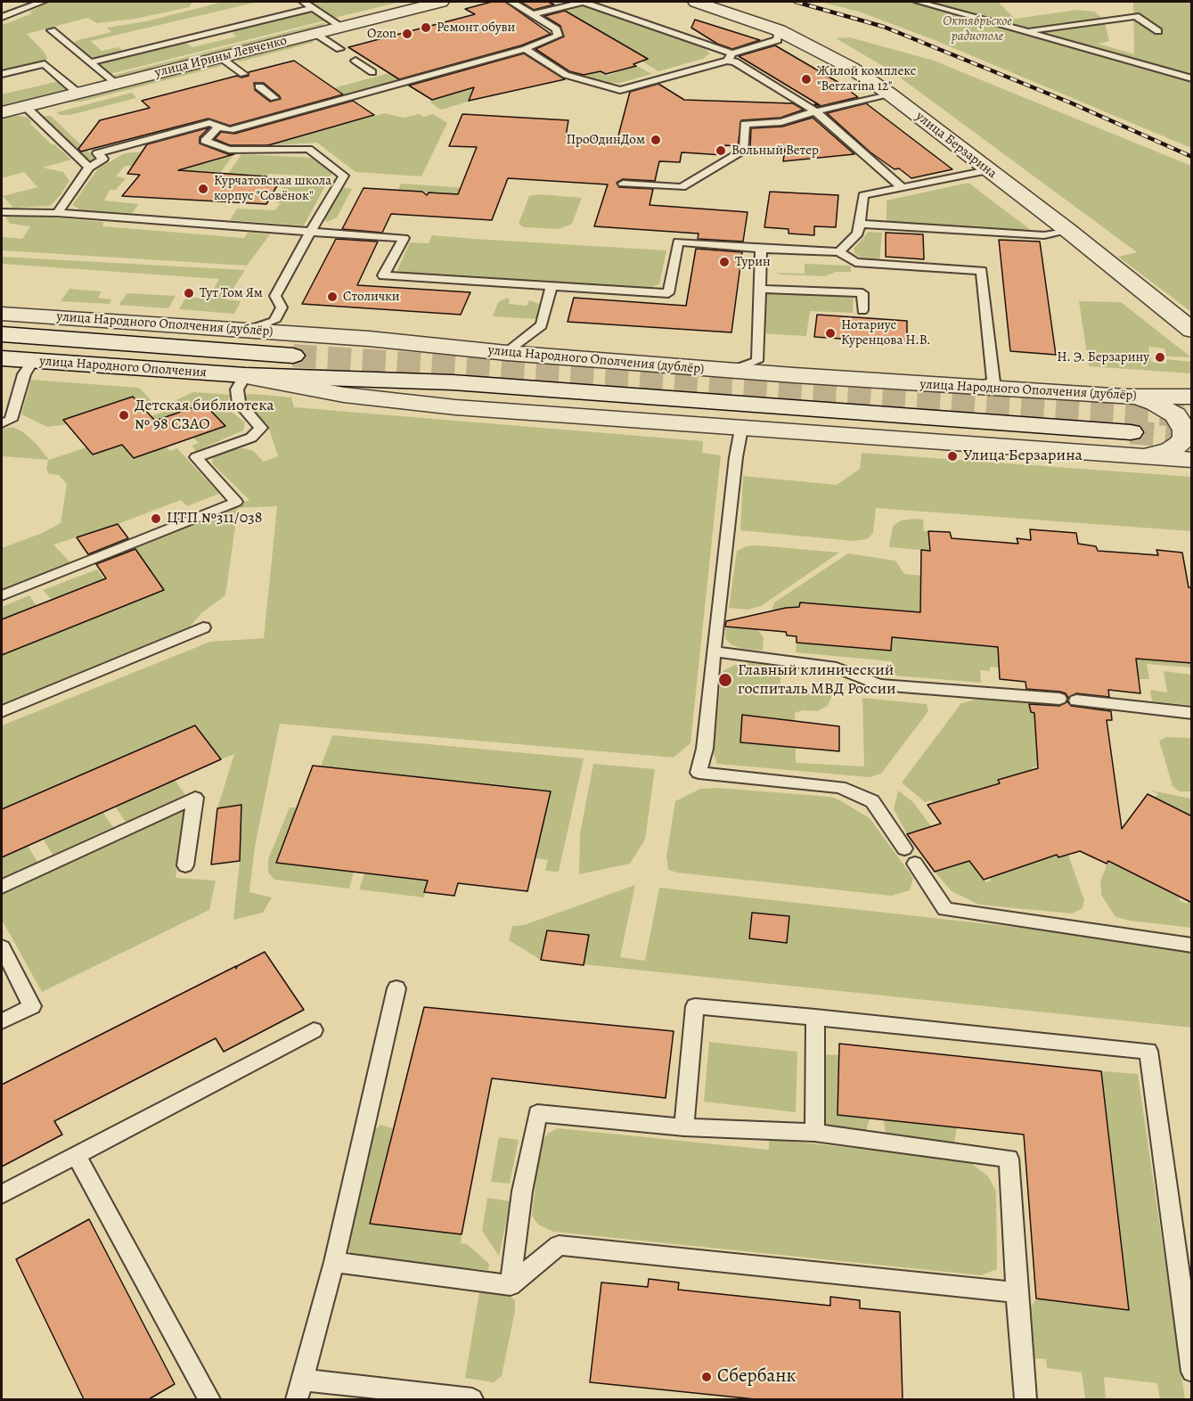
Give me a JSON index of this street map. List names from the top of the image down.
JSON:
{
  "streets": {
    "street": [
      "улица Ирины Левченко",
      "улица Берзарина",
      "улица Народного Ополчения (дублёр)",
      "улица Народного Ополчения"
    ]
  },
  "parks": ["Октябрьское радиополе"],
  "places": [
    "Ремонт обуви",
    "Ozon",
    "Жилой комплекс \"Berzarina 12\"",
    "ПроОдинДом",
    "Вольный Ветер",
    "Курчатовская школа корпус \"Совёнок\"",
    "Турин",
    "Тут Том Ям",
    "Столички",
    "Нотариус Куренцова Н.В.",
    "Н. Э. Берзарину",
    "Детская библиотека № 98 СЗАО",
    "Улица Берзарина",
    "ЦТП №311/038",
    "Главный клинический госпиталь МВД России",
    "Сбербанк"
  ]
}
